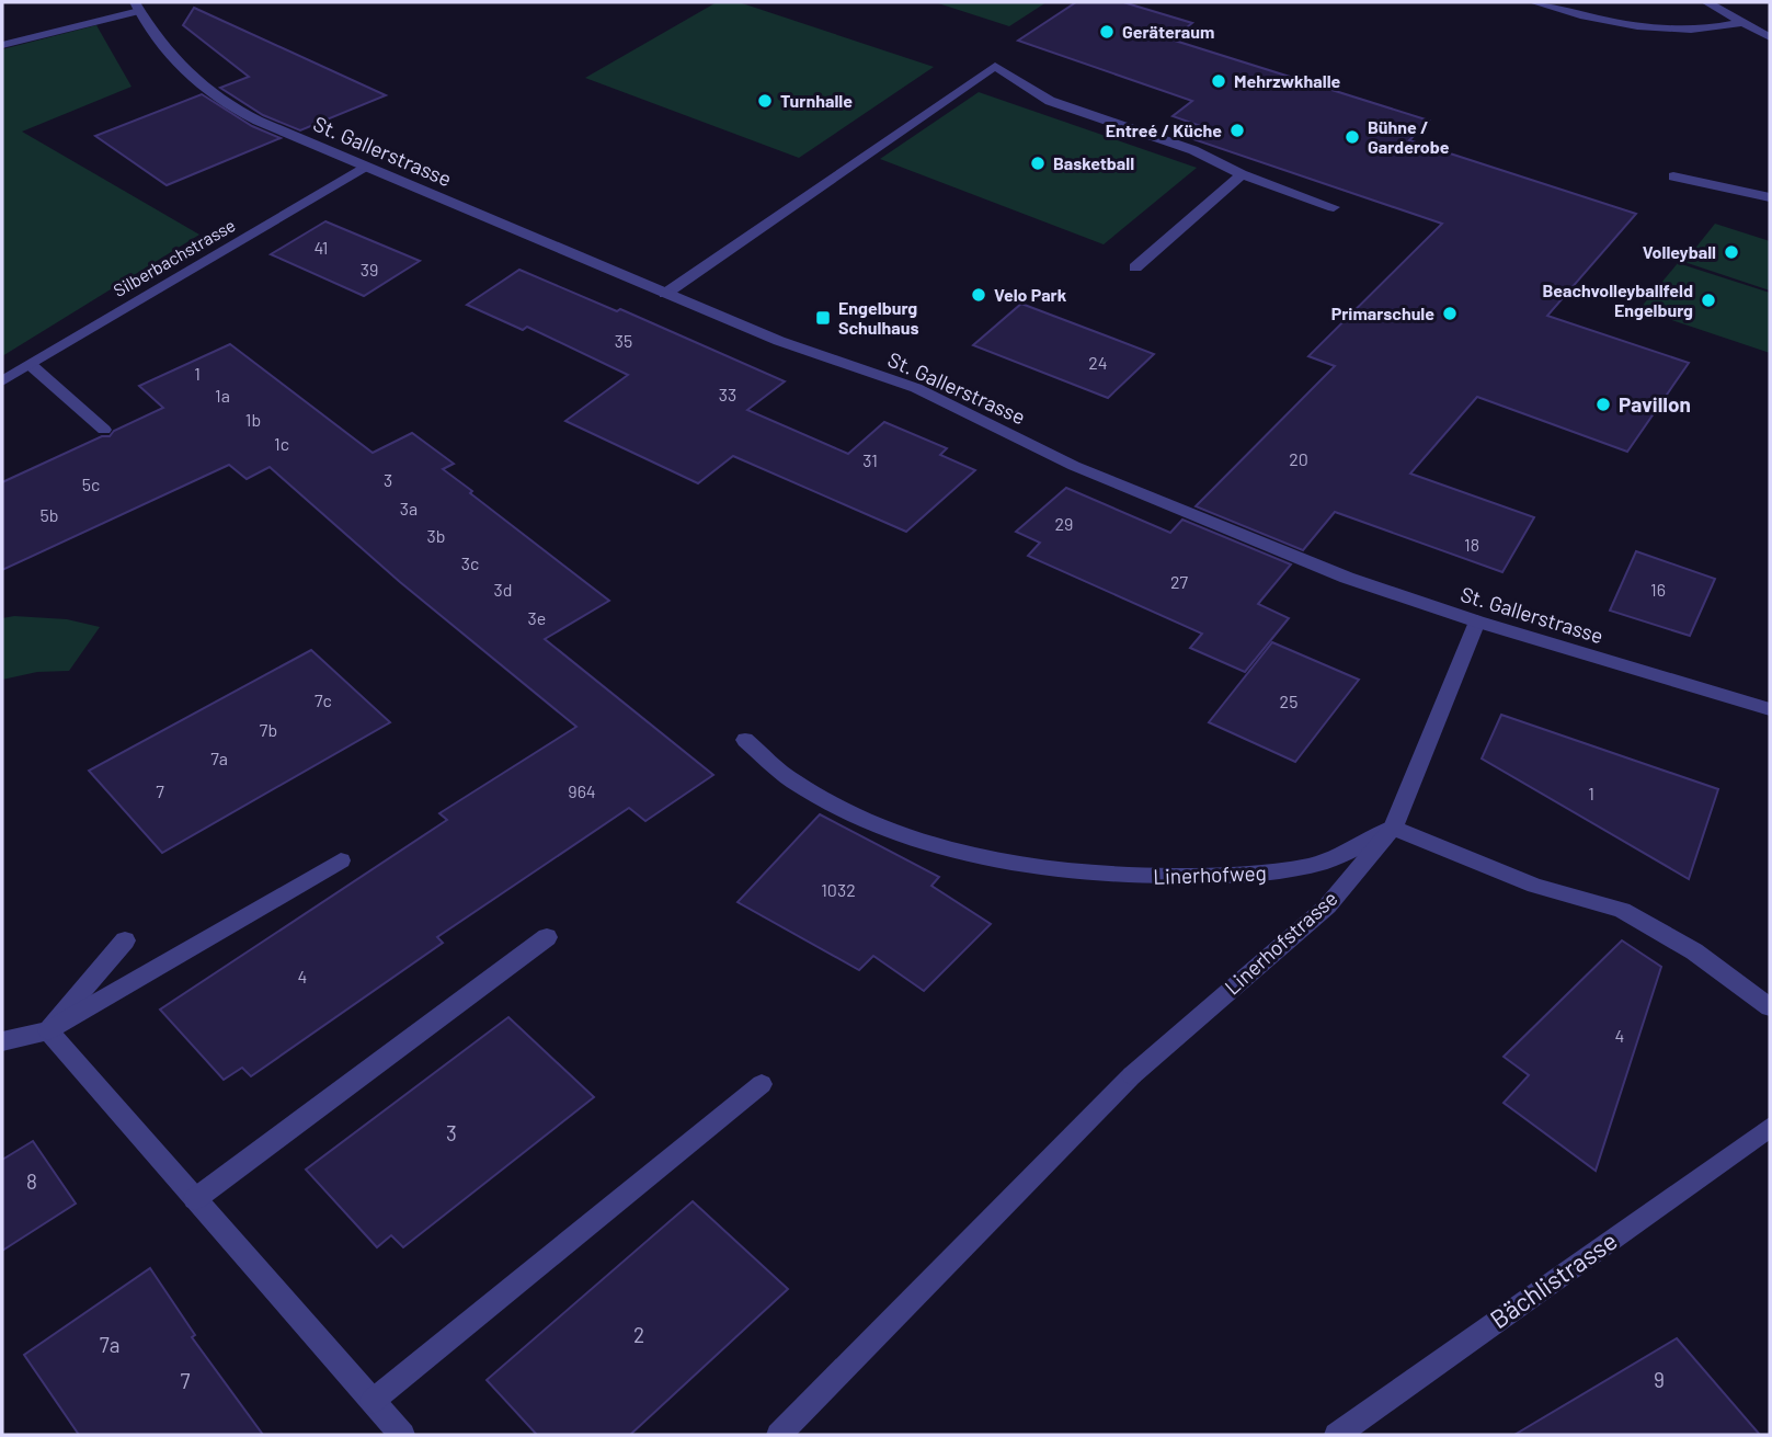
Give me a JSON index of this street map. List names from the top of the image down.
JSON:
{
  "streets": {
    "street": [
      "St. Gallerstrasse",
      "Silberbachstrasse",
      "Linerhofweg",
      "Linerhofstrasse",
      "Bächlistrasse"
    ]
  },
  "crossings": [
    ["St. Gallerstrasse", "Silberbachstrasse"],
    ["St. Gallerstrasse", "Linerhofstrasse"],
    ["Linerhofweg", "Linerhofstrasse"]
  ],
  "places": {
    "other": [
      "Geräteraum",
      "Mehrzwkhalle",
      "Turnhalle",
      "Entreé / Küche",
      "Bühne / Garderobe",
      "Basketball",
      "Volleyball",
      "Velo Park",
      "Beachvolleyballfeld Engelburg",
      "Primarschule",
      "Pavillon"
    ],
    "transit": ["Engelburg Schulhaus"]
  },
  "house_numbers": [
    "41",
    "39",
    "35",
    "24",
    "1",
    "33",
    "1a",
    "1b",
    "1c",
    "20",
    "31",
    "3",
    "5c",
    "3a",
    "5b",
    "29",
    "3b",
    "18",
    "3c",
    "27",
    "3d",
    "16",
    "3e",
    "7c",
    "25",
    "7b",
    "7a",
    "7",
    "964",
    "1",
    "1032",
    "4",
    "4",
    "3",
    "8",
    "2",
    "7a",
    "9",
    "7"
  ]
}
